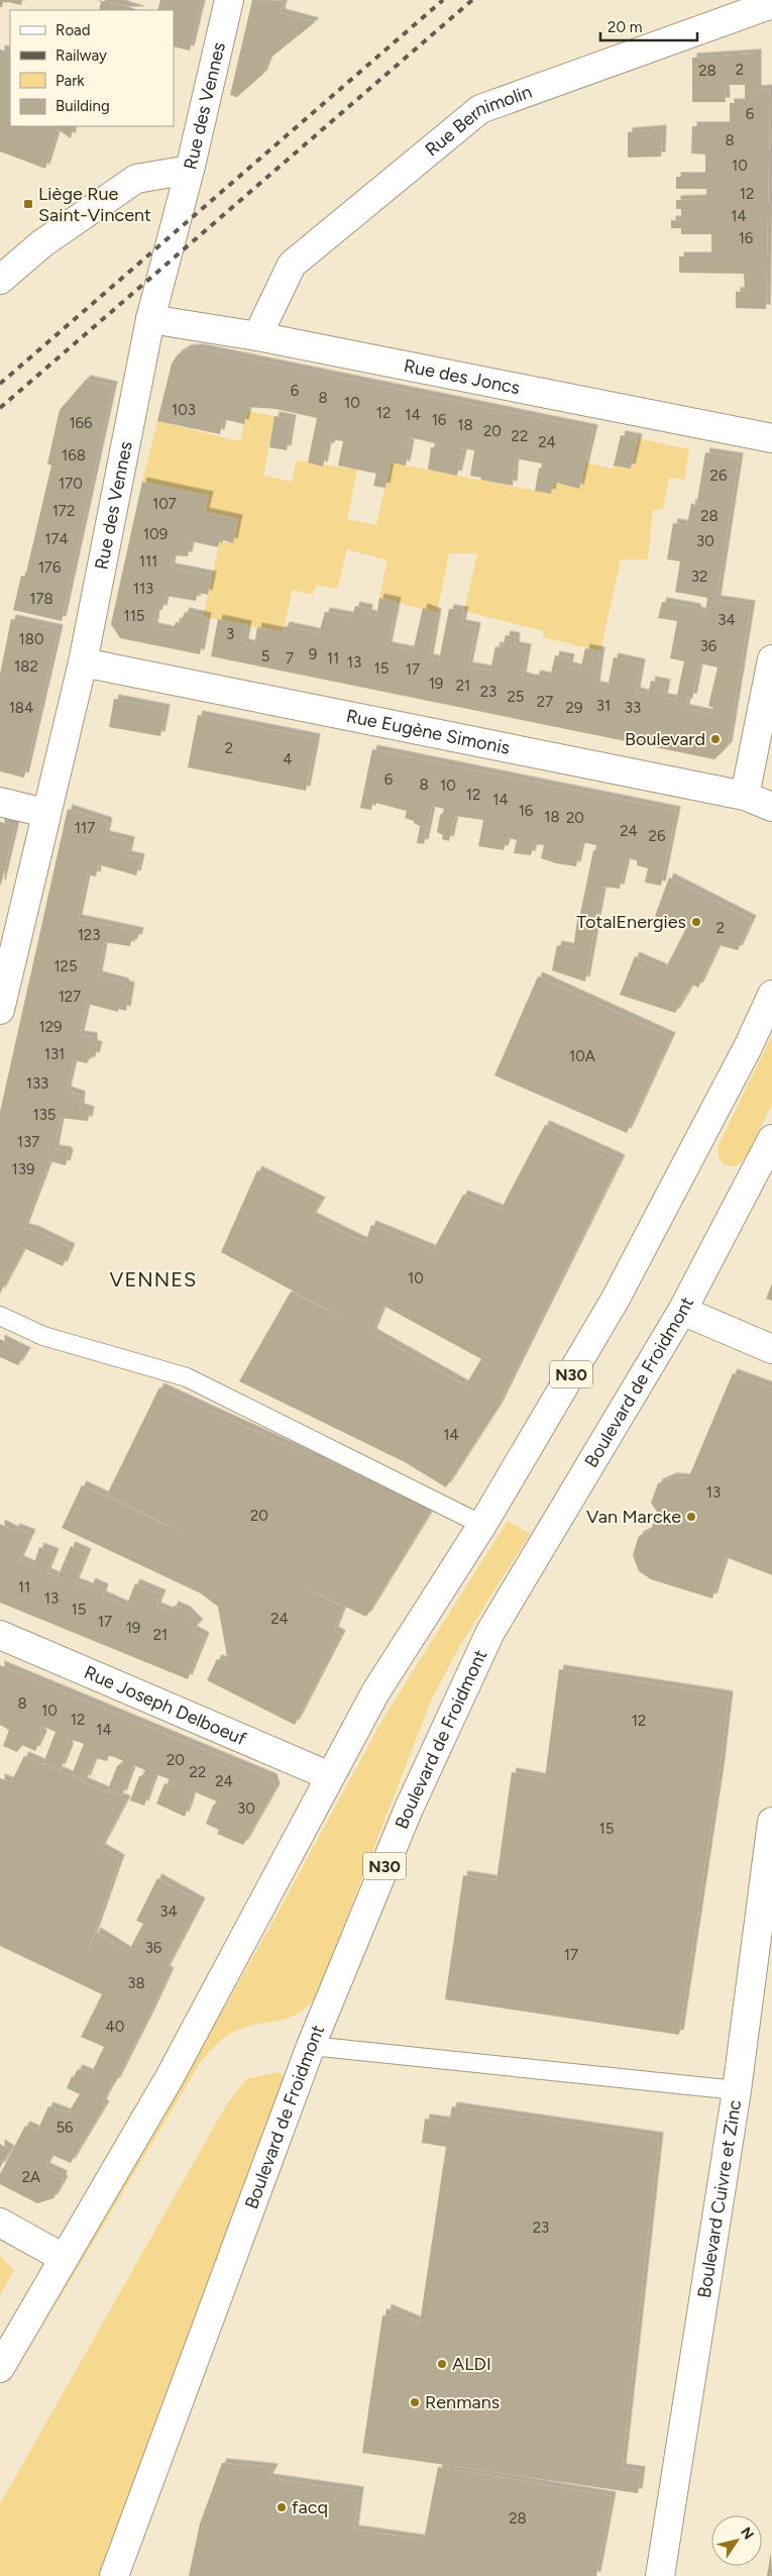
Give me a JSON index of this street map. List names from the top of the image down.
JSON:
{
  "streets": {
    "street": [
      "Rue des Vennes",
      "Rue Bernimolin",
      "Rue des Joncs",
      "Rue Eugène Simonis",
      "N30",
      "Boulevard de Froidmont",
      "Rue Joseph Delboeuf",
      "Boulevard Cuivre et Zinc"
    ]
  },
  "crossings": [
    ["Rue des Vennes", "Rue des Joncs"],
    ["Rue des Vennes", "Rue Eugène Simonis"],
    ["Rue Bernimolin", "Rue des Joncs"],
    ["N30", "Rue Joseph Delboeuf"]
  ],
  "districts": ["VENNES"],
  "places": {
    "transit": ["Liège Rue Saint-Vincent"],
    "other": [
      "Boulevard",
      "TotalEnergies",
      "Van Marcke",
      "ALDI",
      "Renmans",
      "facq"
    ]
  },
  "house_numbers": [
    "2",
    "28",
    "6",
    "8",
    "10",
    "12",
    "14",
    "16",
    "6",
    "8",
    "10",
    "103",
    "12",
    "14",
    "16",
    "166",
    "18",
    "20",
    "22",
    "24",
    "168",
    "26",
    "170",
    "107",
    "172",
    "28",
    "109",
    "174",
    "30",
    "111",
    "176",
    "32",
    "113",
    "178",
    "115",
    "34",
    "3",
    "180",
    "36",
    "9",
    "5",
    "7",
    "11",
    "13",
    "182",
    "15",
    "17",
    "19",
    "21",
    "23",
    "25",
    "27",
    "31",
    "184",
    "29",
    "33",
    "2",
    "4",
    "6",
    "8",
    "10",
    "12",
    "14",
    "16",
    "18",
    "20",
    "117",
    "24",
    "26",
    "2",
    "123",
    "125",
    "127",
    "129",
    "131",
    "10A",
    "133",
    "135",
    "137",
    "139",
    "10",
    "14",
    "13",
    "20",
    "11",
    "13",
    "15",
    "24",
    "17",
    "19",
    "21",
    "8",
    "10",
    "12",
    "12",
    "14",
    "20",
    "22",
    "24",
    "30",
    "15",
    "34",
    "36",
    "17",
    "38",
    "40",
    "56",
    "2A",
    "23",
    "28"
  ],
  "legend": [
    "Road",
    "Railway",
    "Park",
    "Building"
  ],
  "scale_bar": "20 m",
  "north": "top right"
}
